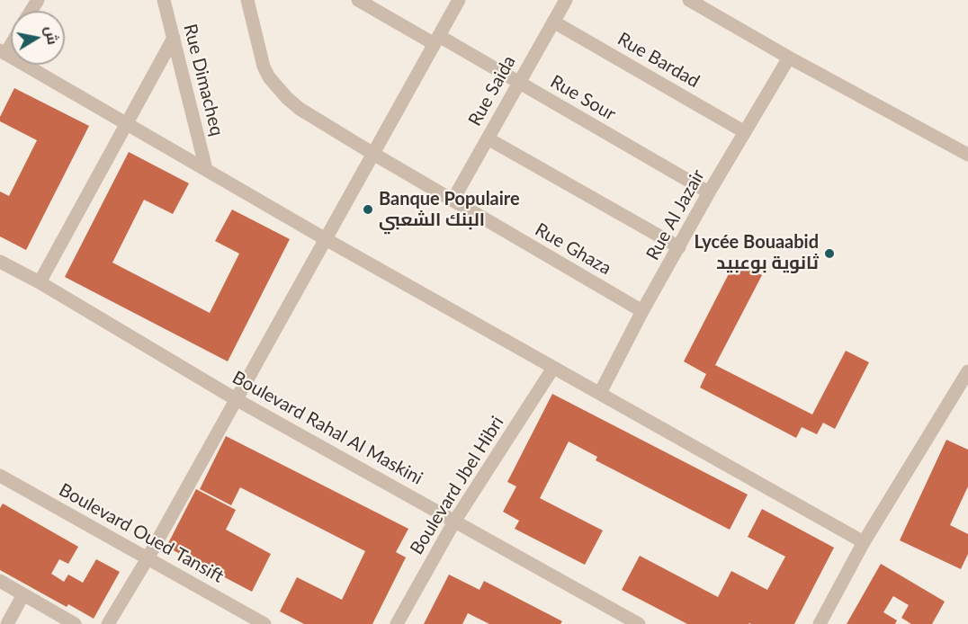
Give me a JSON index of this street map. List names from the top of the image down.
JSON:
{
  "streets": {
    "street": [
      "Rue Bardad",
      "Rue Dimacheq",
      "Rue Saida",
      "Rue Sour",
      "Rue Al Jazair",
      "Rue Ghaza",
      "Boulevard Rahal Al Maskini",
      "Boulevard Jbel Hibri",
      "Boulevard Oued Tansift"
    ]
  },
  "crossings": [
    ["Rue Bardad", "Rue Saida"],
    ["Rue Bardad", "Rue Al Jazair"],
    ["Rue Saida", "Rue Sour"],
    ["Rue Saida", "Rue Ghaza"],
    ["Rue Sour", "Rue Al Jazair"],
    ["Rue Al Jazair", "Rue Ghaza"],
    ["Boulevard Rahal Al Maskini", "Boulevard Jbel Hibri"]
  ],
  "places": ["Banque Populaire البنك الشعبي", "Lycée Bouaabid ثانوية بوعبيد"],
  "north": "right"
}
